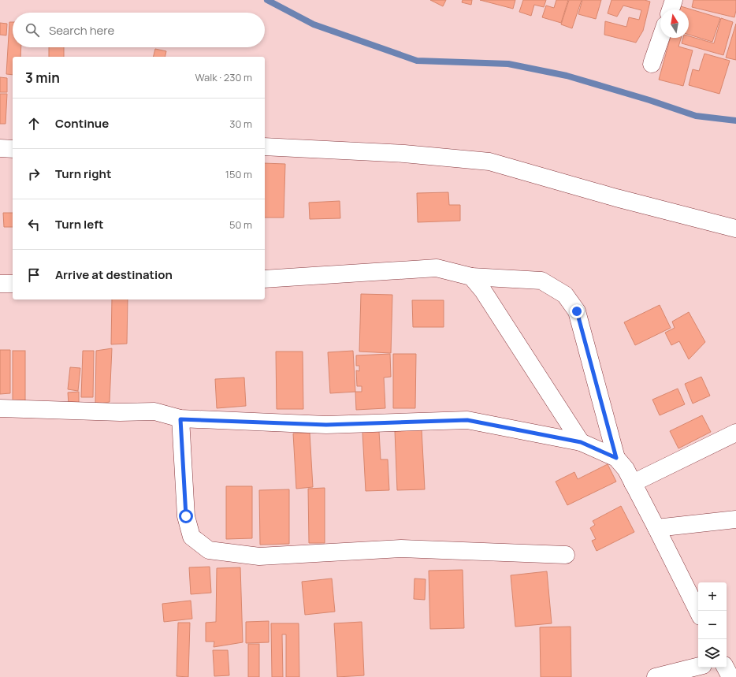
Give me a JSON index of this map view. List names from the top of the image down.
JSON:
{
  "north": "top",
  "page": {
    "search": "Search here",
    "heading": ["3 min", "Walk · 230 m"],
    "list": [
      ["Continue", "30 m"],
      ["Turn right", "150 m"],
      ["Turn left", "50 m"],
      "Arrive at destination"
    ],
    "map_buttons": ["+", "−"]
  }
}
